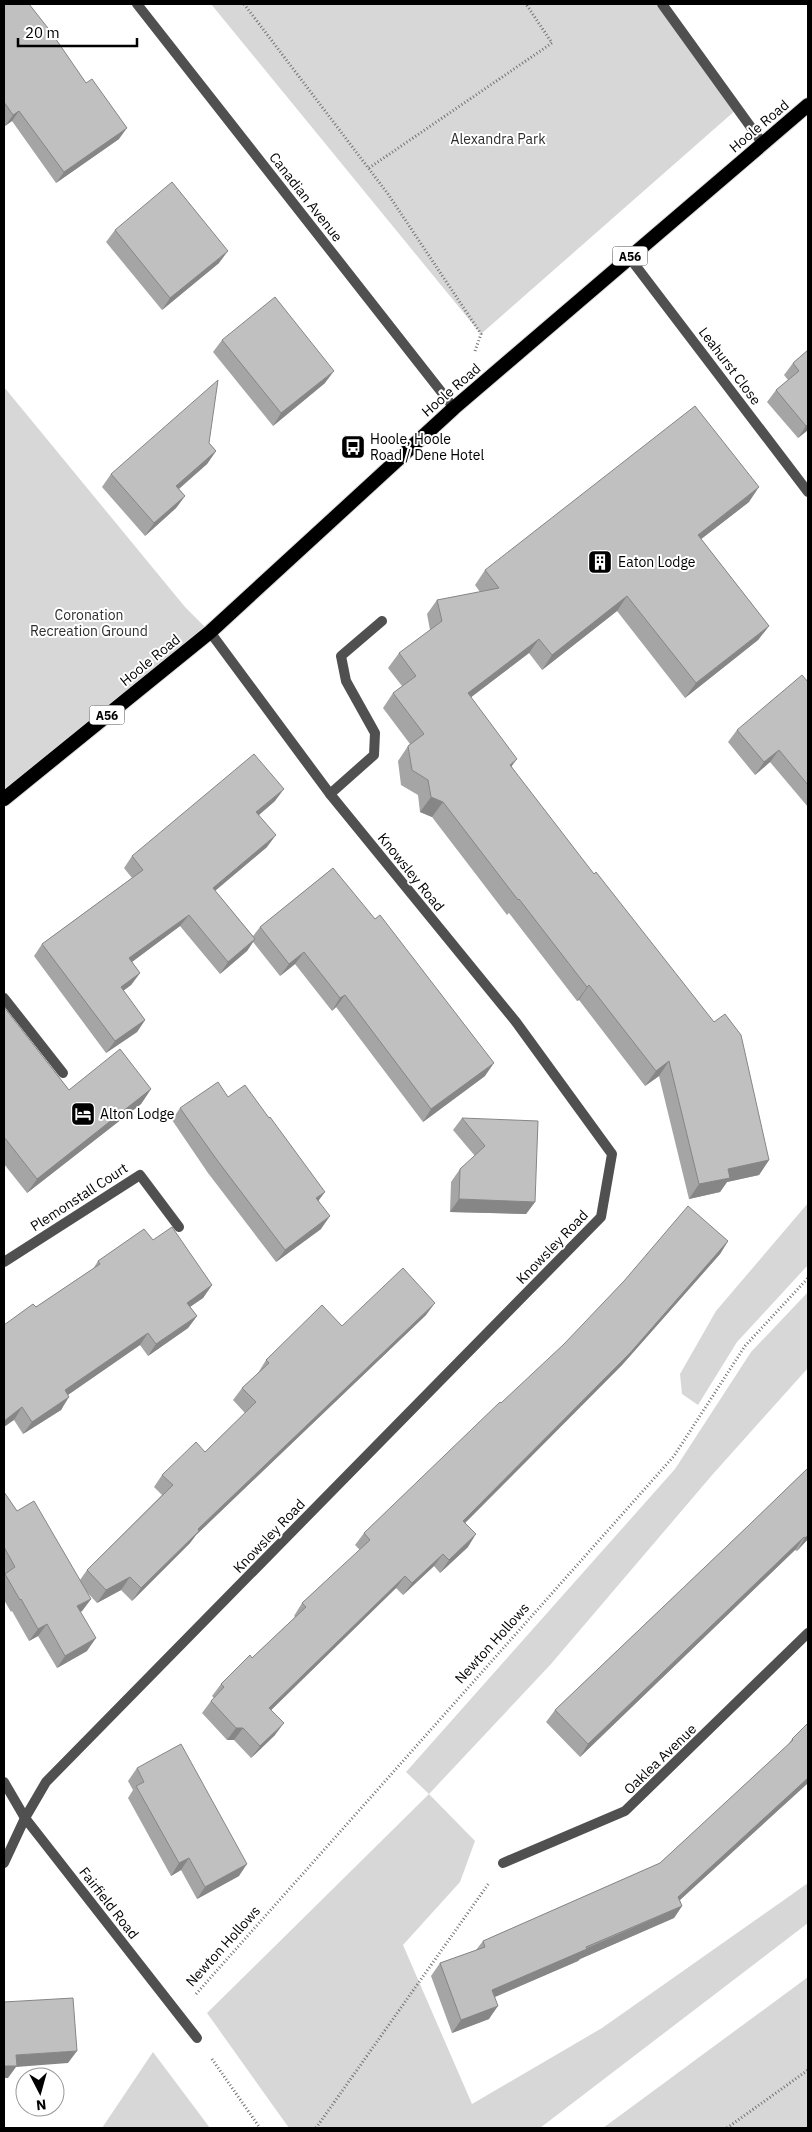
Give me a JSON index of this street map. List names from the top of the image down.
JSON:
{
  "streets": {
    "highway": ["Hoole Road", "A56"],
    "street": [
      "Canadian Avenue",
      "Leahurst Close",
      "Knowsley Road",
      "Plemonstall Court",
      "Oaklea Avenue",
      "Fairfield Road"
    ],
    "path": ["Newton Hollows"]
  },
  "crossings": [
    ["Hoole Road", "Canadian Avenue"],
    ["Hoole Road", "Leahurst Close"],
    ["Hoole Road", "Knowsley Road"],
    ["Knowsley Road", "Fairfield Road"],
    ["Newton Hollows", "Fairfield Road"]
  ],
  "parks": ["Alexandra Park", "Coronation Recreation Ground"],
  "places": {
    "bus stop": ["Hoole, Hoole Road / Dene Hotel"],
    "building": ["Eaton Lodge"],
    "hotel": ["Alton Lodge"]
  },
  "scale_bar": "20 m",
  "north": "bottom"
}
